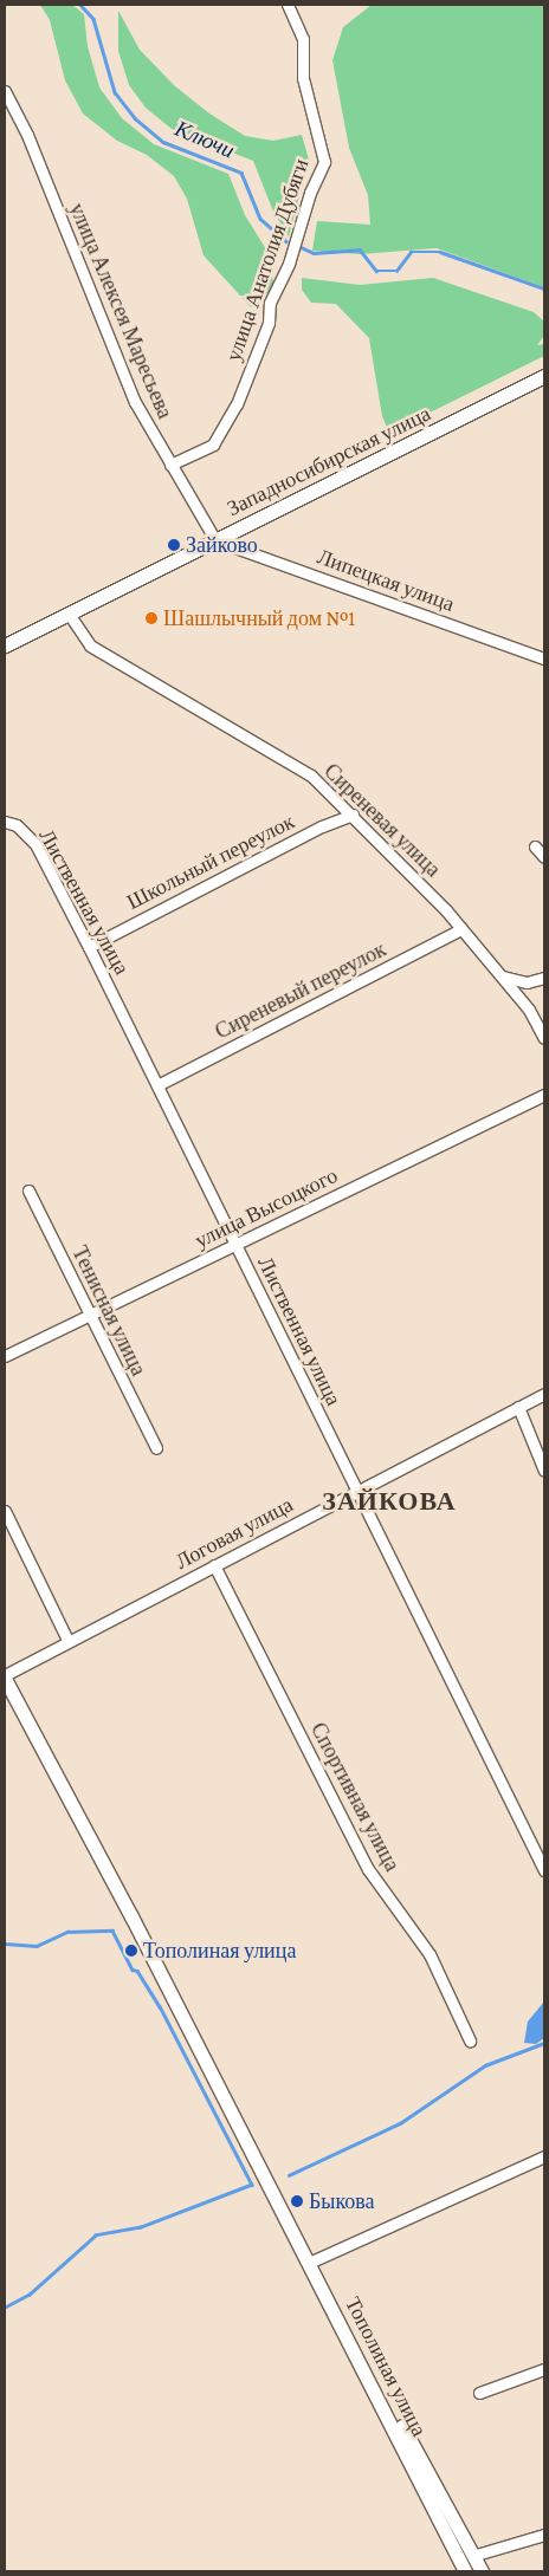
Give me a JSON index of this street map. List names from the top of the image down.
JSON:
{
  "streets": {
    "main road": ["Западносибирская улица", "Тополиная улица"],
    "street": [
      "улица Анатолия Дубяги",
      "улица Алексея Маресьева",
      "Липецкая улица",
      "Сиреневая улица",
      "Школьный переулок",
      "Лиственная улица",
      "Сиреневый переулок",
      "улица Высоцкого",
      "Тенисная улица",
      "Логовая улица",
      "Спортивная улица"
    ]
  },
  "crossings": [
    ["улица Анатолия Дубяги", "улица Алексея Маресьева"],
    ["улица Алексея Маресьева", "Западносибирская улица"],
    ["улица Алексея Маресьева", "Липецкая улица"],
    ["Западносибирская улица", "Липецкая улица"],
    ["Западносибирская улица", "Сиреневая улица"],
    ["Сиреневая улица", "Школьный переулок"],
    ["Сиреневая улица", "Сиреневый переулок"],
    ["Школьный переулок", "Лиственная улица"],
    ["Лиственная улица", "Сиреневый переулок"],
    ["Лиственная улица", "улица Высоцкого"],
    ["Лиственная улица", "Логовая улица"],
    ["улица Высоцкого", "Тенисная улица"],
    ["Логовая улица", "Спортивная улица"],
    ["Логовая улица", "Тополиная улица"]
  ],
  "districts": ["ЗАЙКОВА"],
  "water": ["Ключи"],
  "places": [
    "Зайково",
    "Шашлычный дом №1",
    "Тополиная улица",
    "Быкова"
  ]
}
